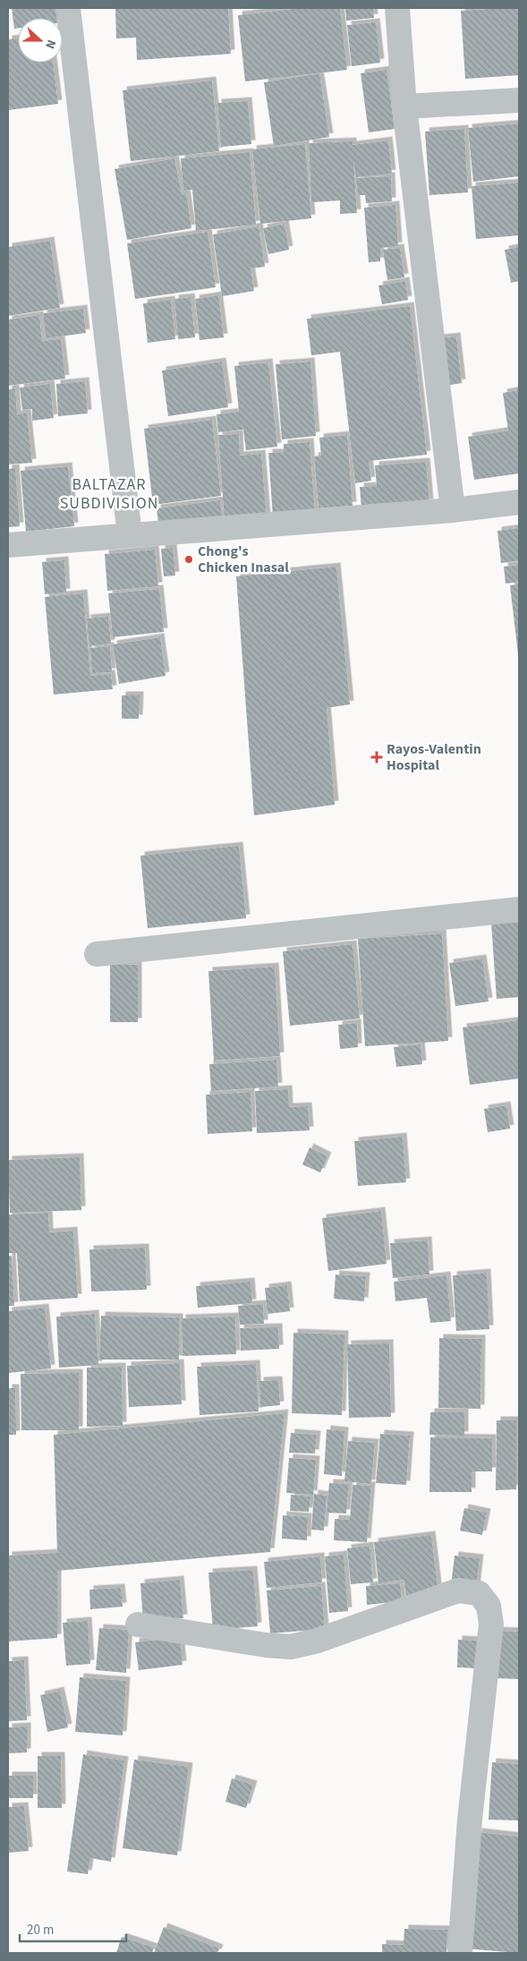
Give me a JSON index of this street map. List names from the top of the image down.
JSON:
{
  "districts": ["BALTAZAR SUBDIVISION"],
  "places": {
    "other": ["Chong's Chicken Inasal"],
    "health": ["Rayos-Valentin Hospital"]
  },
  "scale_bar": "20 m",
  "north": "right"
}
